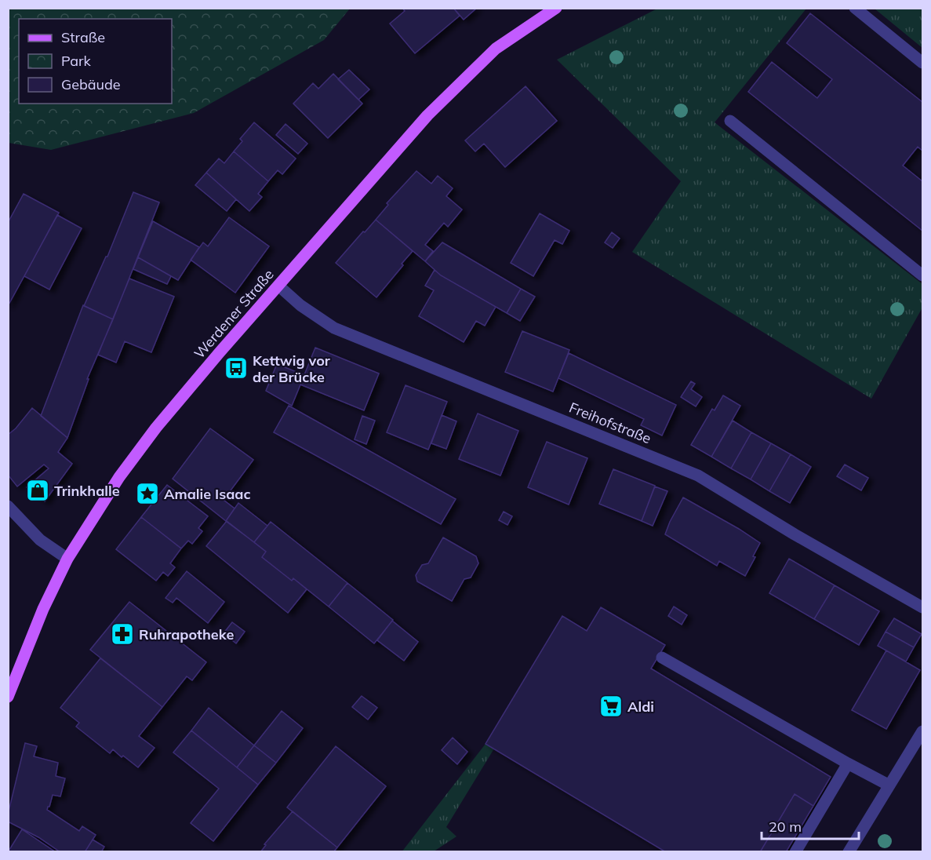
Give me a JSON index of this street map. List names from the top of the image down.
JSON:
{
  "streets": {
    "main road": ["Werdener Straße"],
    "street": ["Freihofstraße"]
  },
  "crossings": [
    ["Werdener Straße", "Freihofstraße"]
  ],
  "places": {
    "bus stop": ["Kettwig vor der Brücke"],
    "shop": ["Trinkhalle"],
    "place": ["Amalie Isaac"],
    "pharmacy": ["Ruhrapotheke"],
    "supermarket": ["Aldi"]
  },
  "legend": ["Straße", "Park", "Gebäude"],
  "scale_bar": "20 m"
}
